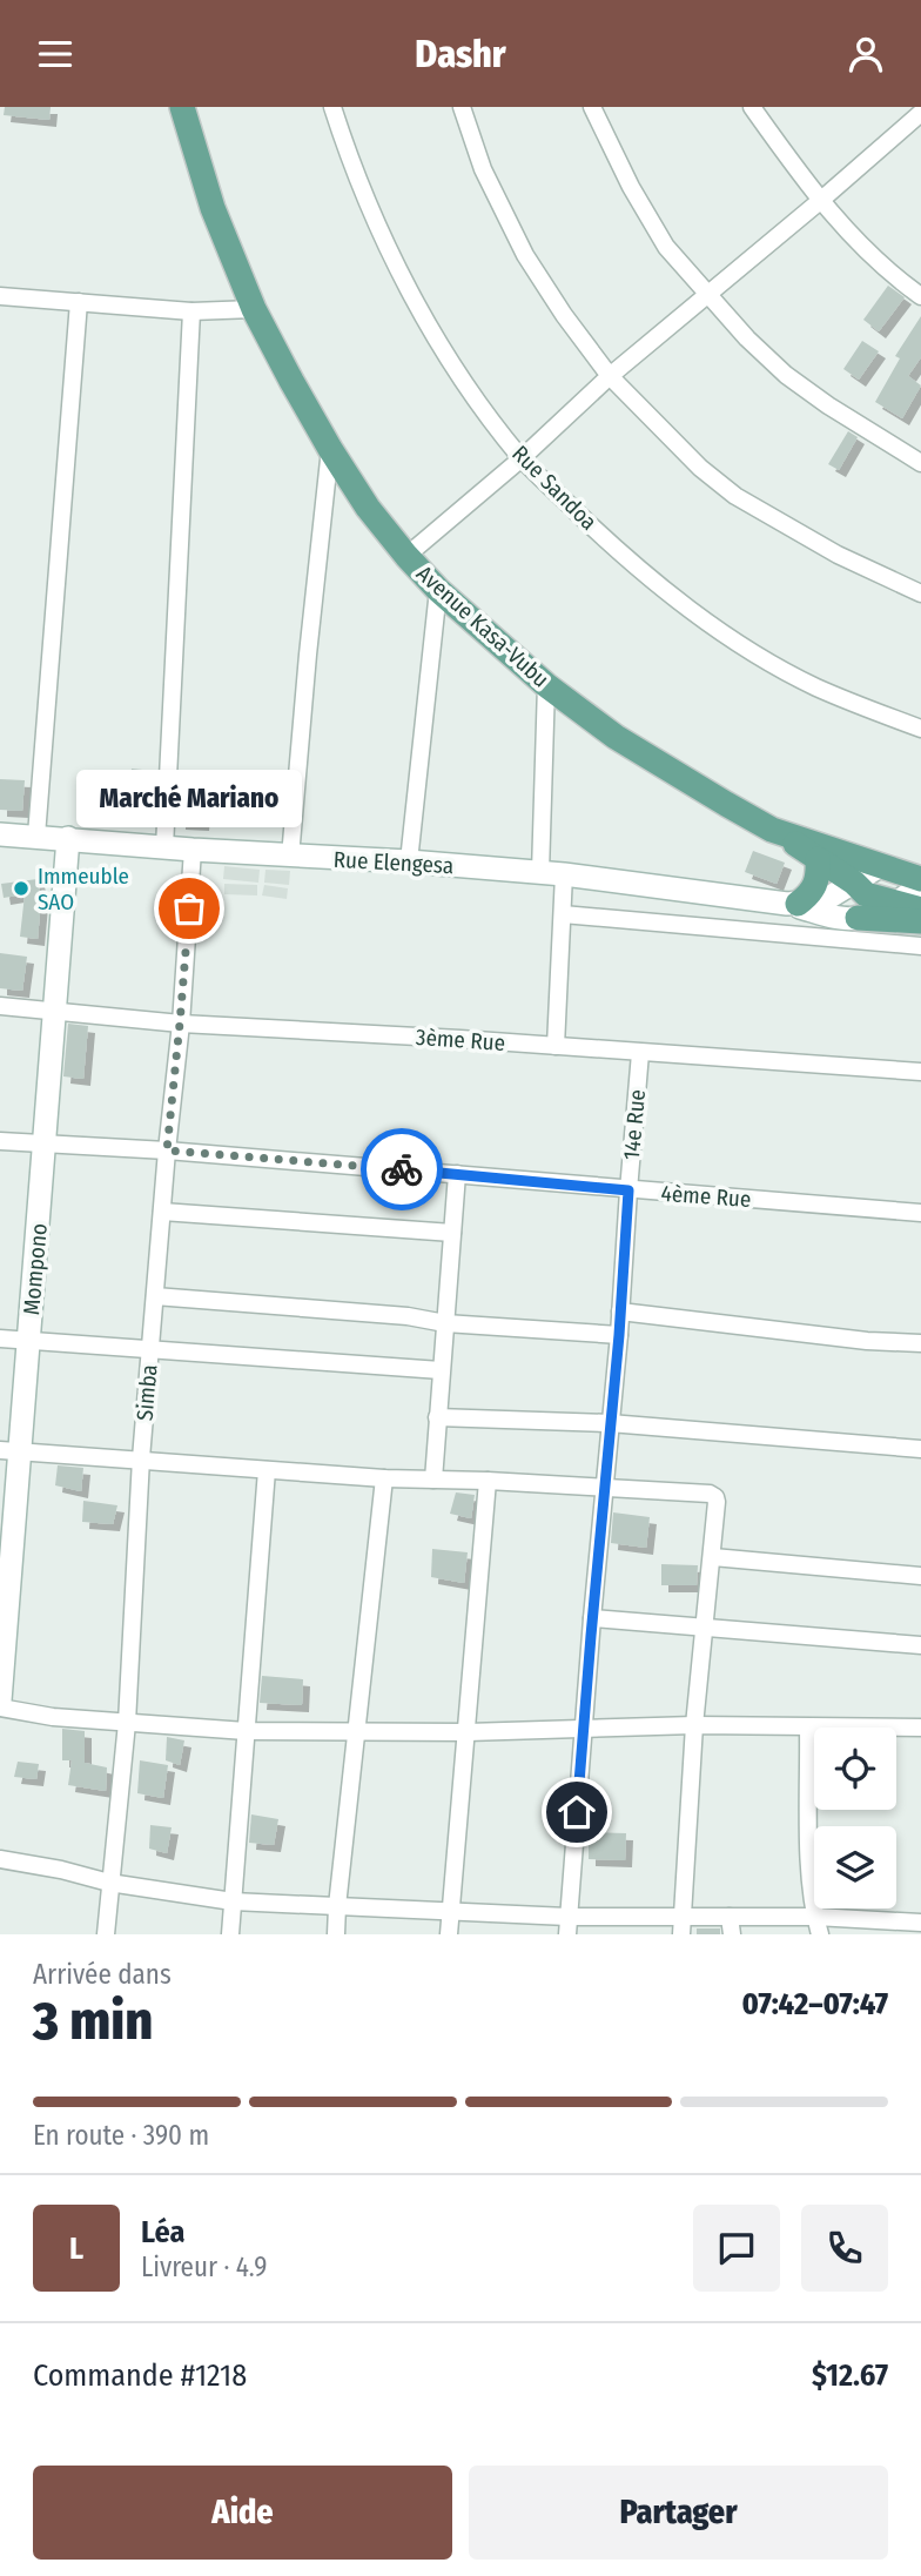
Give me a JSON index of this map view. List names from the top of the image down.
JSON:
{
  "streets": {
    "main road": ["Avenue Kasa-Vubu"],
    "street": [
      "Rue Sandoa",
      "Rue Elengesa",
      "3ème Rue",
      "14e Rue",
      "4ème Rue",
      "Mompono",
      "Simba"
    ]
  },
  "crossings": [
    ["Rue Elengesa", "Mompono"],
    ["Rue Elengesa", "Simba"],
    ["3ème Rue", "14e Rue"],
    ["3ème Rue", "Mompono"],
    ["3ème Rue", "Simba"],
    ["14e Rue", "4ème Rue"],
    ["4ème Rue", "Mompono"],
    ["4ème Rue", "Simba"]
  ],
  "places": ["Immeuble SAO", "Marché Mariano"],
  "page": {
    "header": "Dashr",
    "bubble": "Marché Mariano",
    "heading": ["3 min", "Arrivée dans", "07:42–07:47"],
    "panel": [
      "Léa",
      "Livreur · 4.9",
      "Commande #1218",
      "$12.67"
    ],
    "bar": "En route · 390 m",
    "round": "L",
    "buttons": ["Aide", "Partager"]
  }
}
